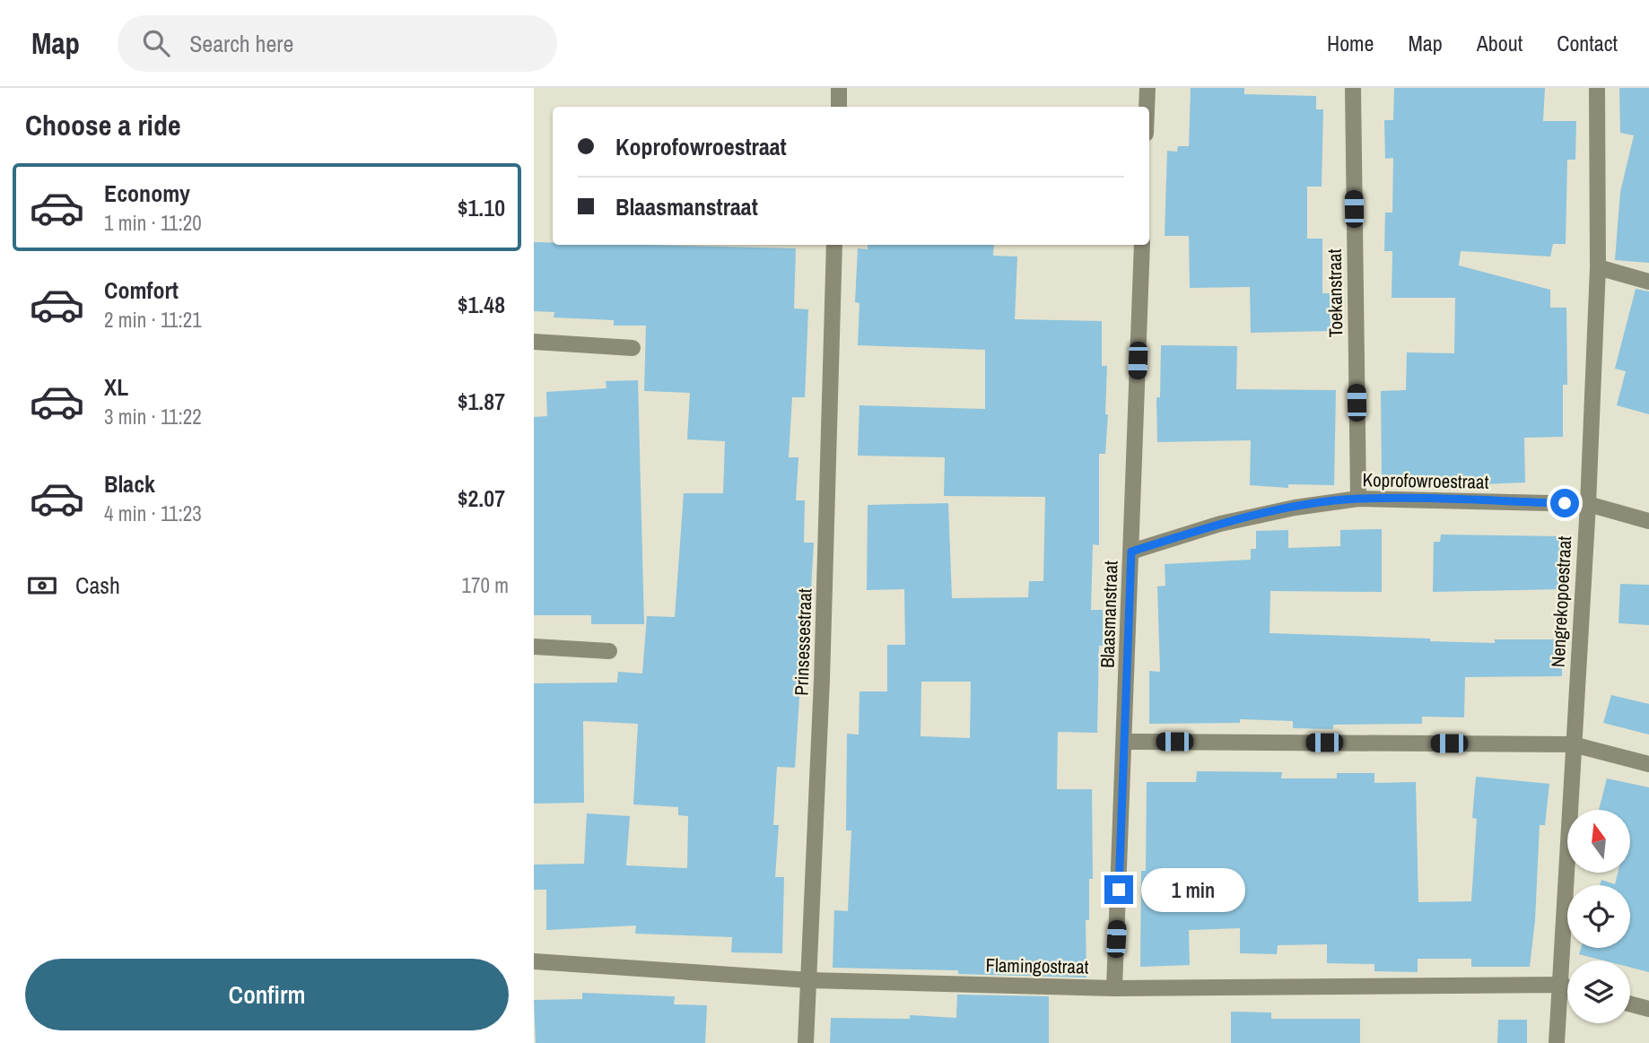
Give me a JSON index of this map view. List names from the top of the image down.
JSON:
{
  "streets": {
    "street": [
      "Toekanstraat",
      "Koprofowroestraat",
      "Nengrekopoestraat",
      "Blaasmanstraat",
      "Prinsessestraat",
      "Flamingostraat"
    ]
  },
  "crossings": [
    ["Toekanstraat", "Koprofowroestraat"],
    ["Koprofowroestraat", "Nengrekopoestraat"],
    ["Koprofowroestraat", "Blaasmanstraat"],
    ["Nengrekopoestraat", "Flamingostraat"],
    ["Blaasmanstraat", "Flamingostraat"],
    ["Prinsessestraat", "Flamingostraat"]
  ],
  "north": "top",
  "page": {
    "header": "Map",
    "search": "Search here",
    "nav": [
      "Home",
      "Map",
      "About",
      "Contact"
    ],
    "heading": "Choose a ride",
    "banner": ["Koprofowroestraat", "Blaasmanstraat"],
    "list": [
      {
        "name": "Economy",
        "note": "1 min · 11:20",
        "value": "$1.10"
      },
      {
        "name": "Comfort",
        "note": "2 min · 11:21",
        "value": "$1.48"
      },
      {
        "name": "XL",
        "note": "3 min · 11:22",
        "value": "$1.87"
      },
      {
        "name": "Black",
        "note": "4 min · 11:23",
        "value": "$2.07"
      }
    ],
    "pay": ["Cash", "170 m"],
    "bubble": "1 min",
    "buttons": "Confirm"
  }
}
